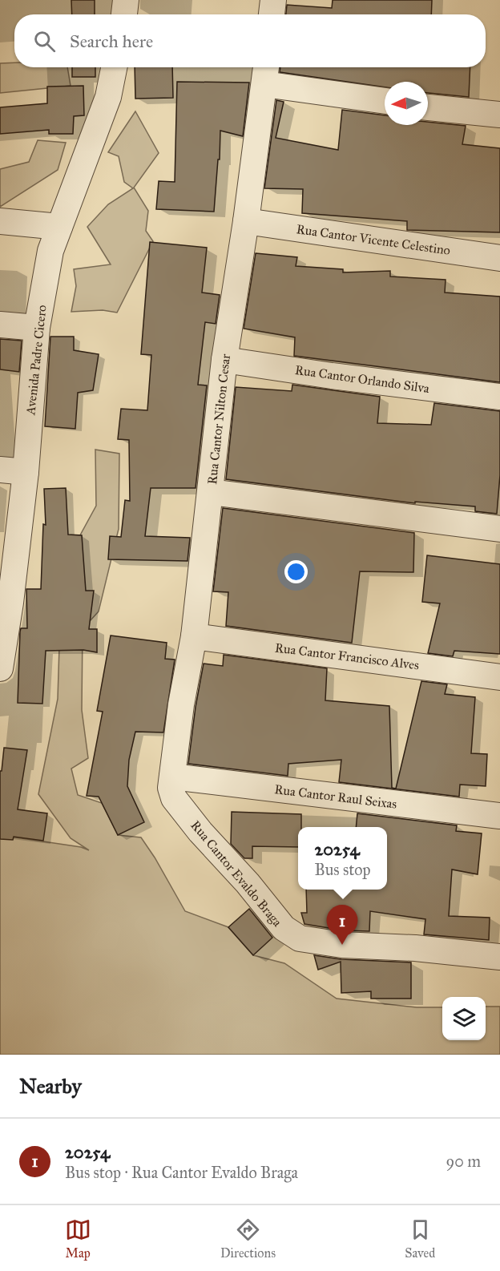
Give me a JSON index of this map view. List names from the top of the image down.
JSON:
{
  "streets": {
    "street": [
      "Rua Cantor Vicente Celestino",
      "Avenida Padre Cicero",
      "Rua Cantor Orlando Silva",
      "Rua Cantor Nilton Cesar",
      "Rua Cantor Francisco Alves",
      "Rua Cantor Raul Seixas",
      "Rua Cantor Evaldo Braga"
    ]
  },
  "crossings": [
    ["Rua Cantor Vicente Celestino", "Rua Cantor Nilton Cesar"],
    ["Rua Cantor Orlando Silva", "Rua Cantor Nilton Cesar"],
    ["Rua Cantor Nilton Cesar", "Rua Cantor Francisco Alves"],
    ["Rua Cantor Nilton Cesar", "Rua Cantor Raul Seixas"],
    ["Rua Cantor Nilton Cesar", "Rua Cantor Evaldo Braga"],
    ["Rua Cantor Raul Seixas", "Rua Cantor Evaldo Braga"]
  ],
  "north": "left",
  "page": {
    "search": "Search here",
    "popup": ["20254", "Bus stop"],
    "pins": "1",
    "heading": "Nearby",
    "list": [
      {
        "mark": "1",
        "name": "20254",
        "note": "Bus stop · Rua Cantor Evaldo Braga",
        "value": "90 m"
      }
    ],
    "nav": ["Map", "Directions", "Saved"]
  }
}
